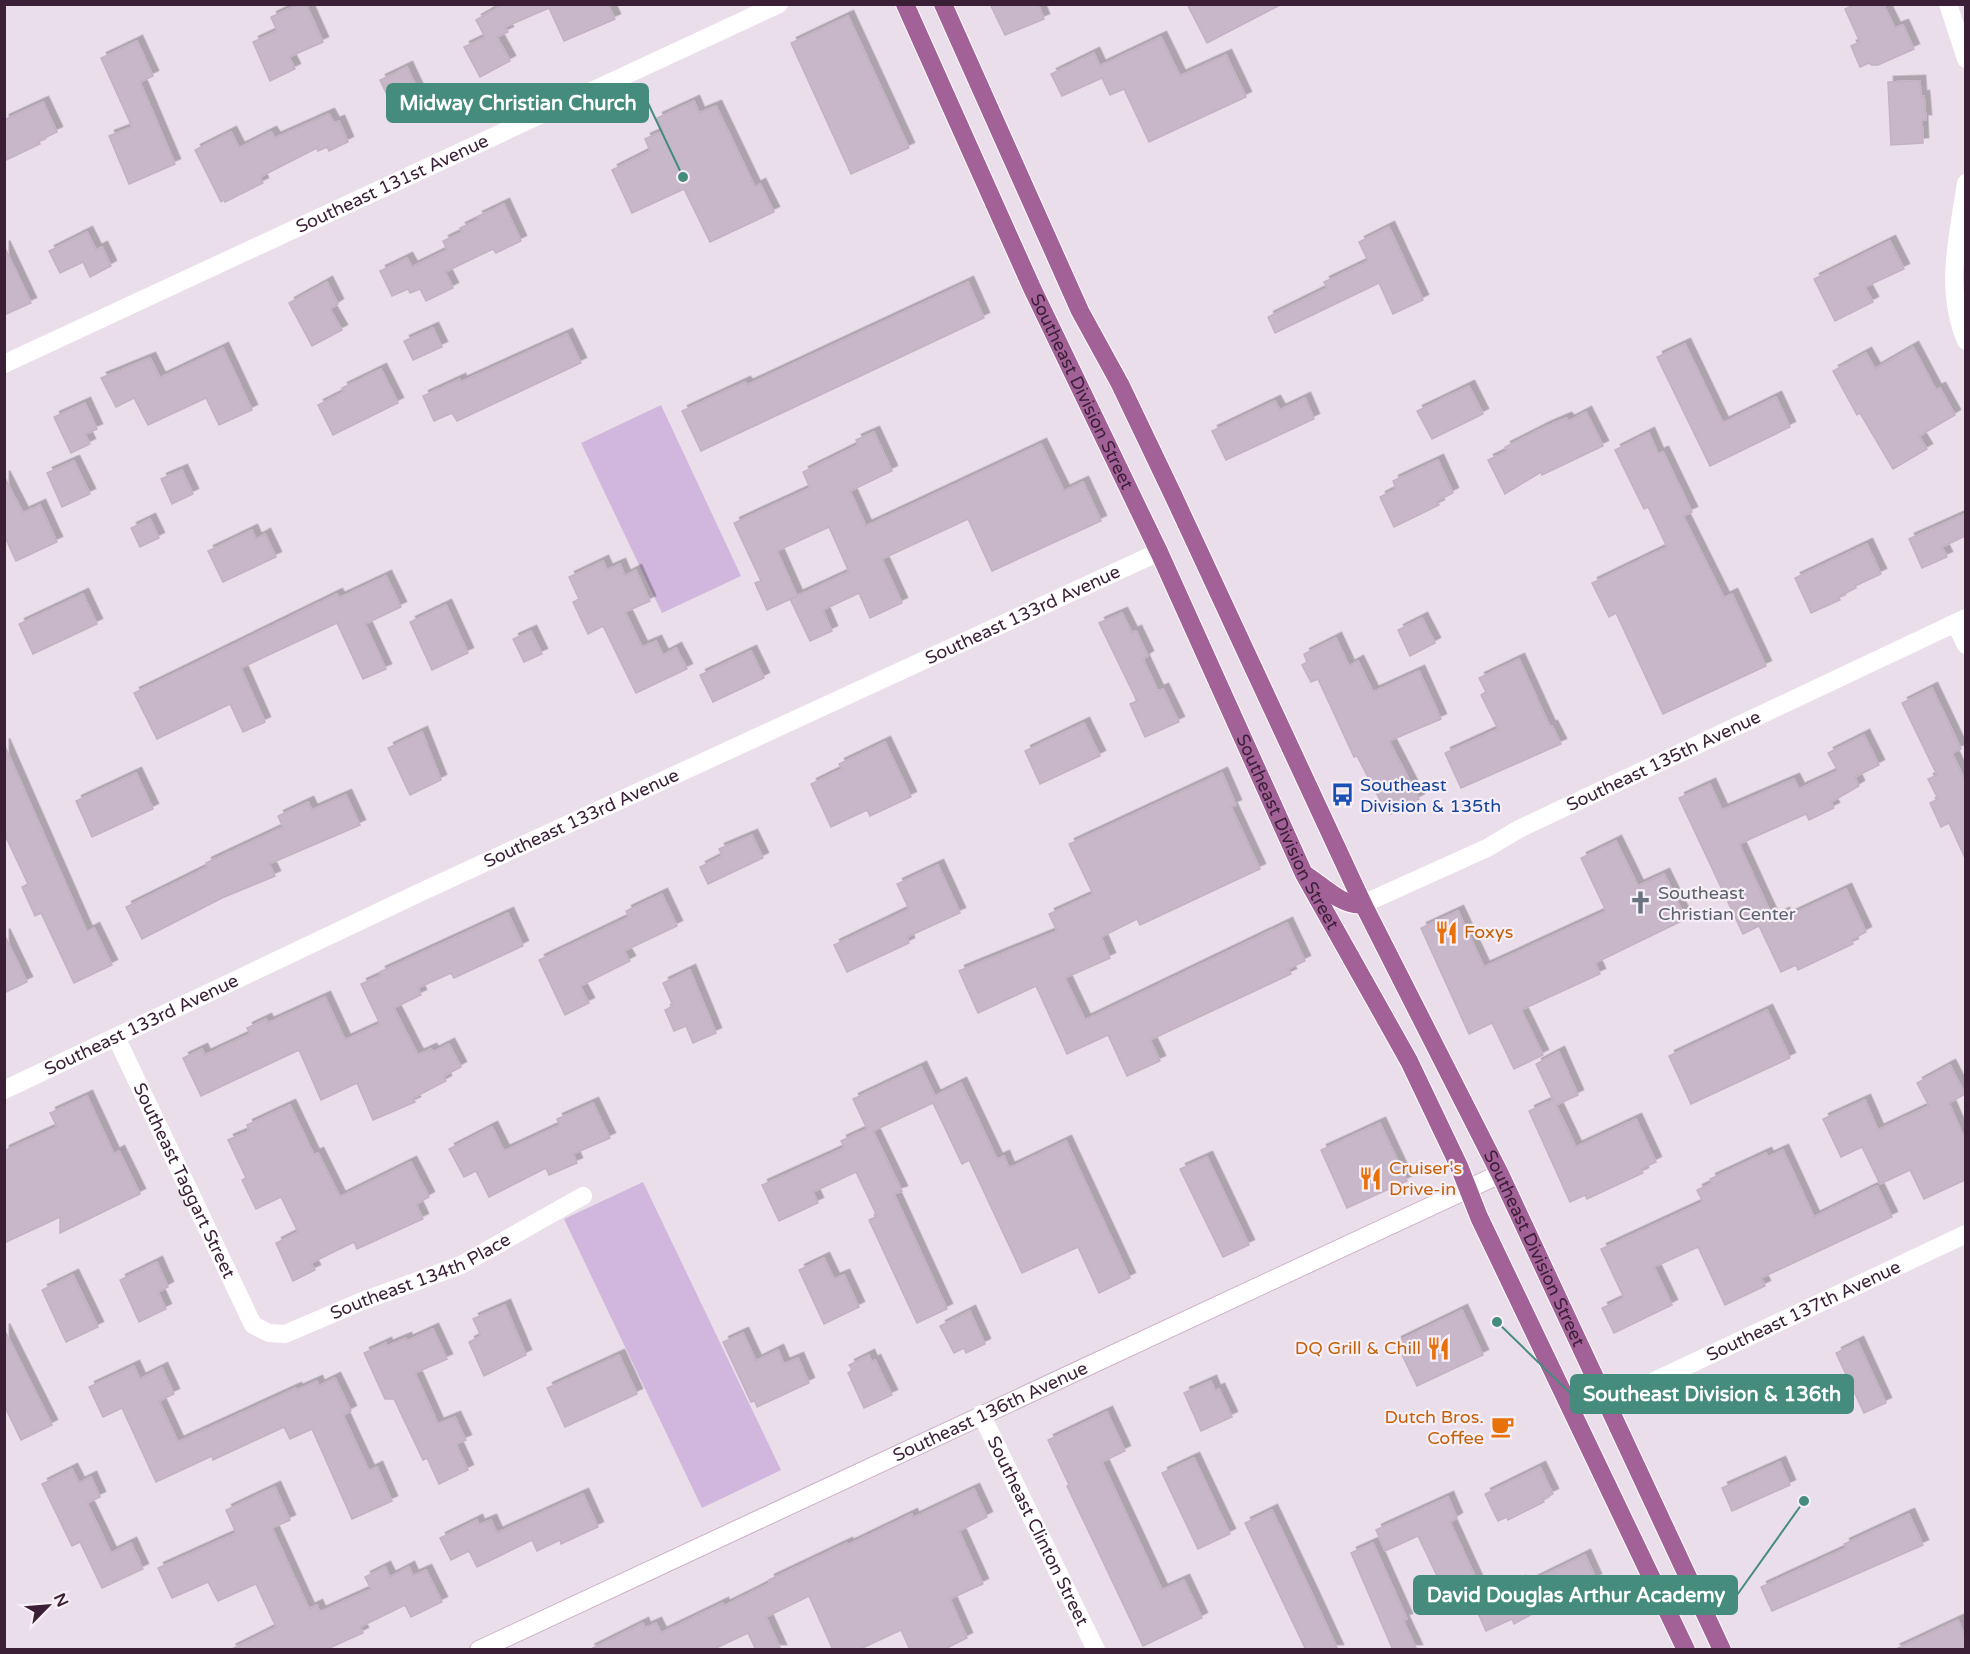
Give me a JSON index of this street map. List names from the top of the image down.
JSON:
{
  "streets": {
    "main road": ["Southeast Division Street"],
    "street": [
      "Southeast 131st Avenue",
      "Southeast 133rd Avenue",
      "Southeast 135th Avenue",
      "Southeast Taggart Street",
      "Southeast 134th Place",
      "Southeast 137th Avenue",
      "Southeast 136th Avenue",
      "Southeast Clinton Street"
    ]
  },
  "crossings": [
    ["Southeast Division Street", "Southeast 133rd Avenue"],
    ["Southeast Division Street", "Southeast 135th Avenue"],
    ["Southeast Division Street", "Southeast 137th Avenue"],
    ["Southeast Division Street", "Southeast 136th Avenue"],
    ["Southeast 133rd Avenue", "Southeast Taggart Street"],
    ["Southeast Taggart Street", "Southeast 134th Place"],
    ["Southeast 136th Avenue", "Southeast Clinton Street"]
  ],
  "places": {
    "other": ["Midway Christian Church", "Southeast Division & 136th", "David Douglas Arthur Academy"],
    "bus stop": ["Southeast Division & 135th"],
    "church": ["Southeast Christian Center"],
    "restaurant": ["Foxys", "Cruiser's Drive-in", "DQ Grill & Chill"],
    "cafe": ["Dutch Bros. Coffee"]
  },
  "north": "top right"
}
